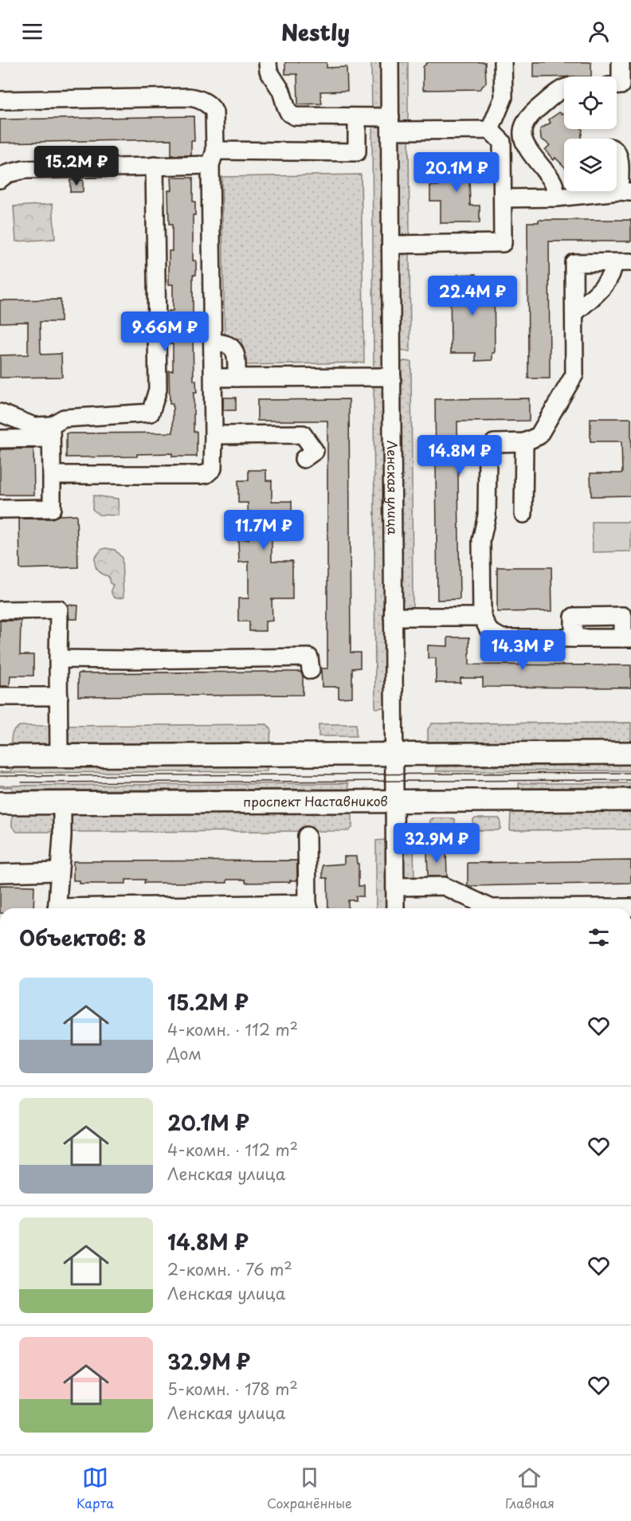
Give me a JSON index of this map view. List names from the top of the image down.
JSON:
{
  "streets": {
    "main road": ["проспект Наставников"],
    "street": ["Ленская улица"]
  },
  "crossings": [
    ["Ленская улица", "проспект Наставников"]
  ],
  "page": {
    "header": "Nestly",
    "price": [
      "15.2M ₽",
      "20.1M ₽",
      "22.4M ₽",
      "9.66M ₽",
      "14.8M ₽",
      "11.7M ₽",
      "14.3M ₽",
      "32.9M ₽"
    ],
    "heading": "Объектов: 8",
    "list": [
      {
        "name": "15.2M ₽",
        "note": "4-комн. · 112 m² · Дом"
      },
      {
        "name": "20.1M ₽",
        "note": "4-комн. · 112 m² · Ленская улица"
      },
      {
        "name": "14.8M ₽",
        "note": "2-комн. · 76 m² · Ленская улица"
      },
      {
        "name": "32.9M ₽",
        "note": "5-комн. · 178 m² · Ленская улица"
      }
    ],
    "tabs": ["Карта", "Сохранённые", "Главная"]
  }
}
